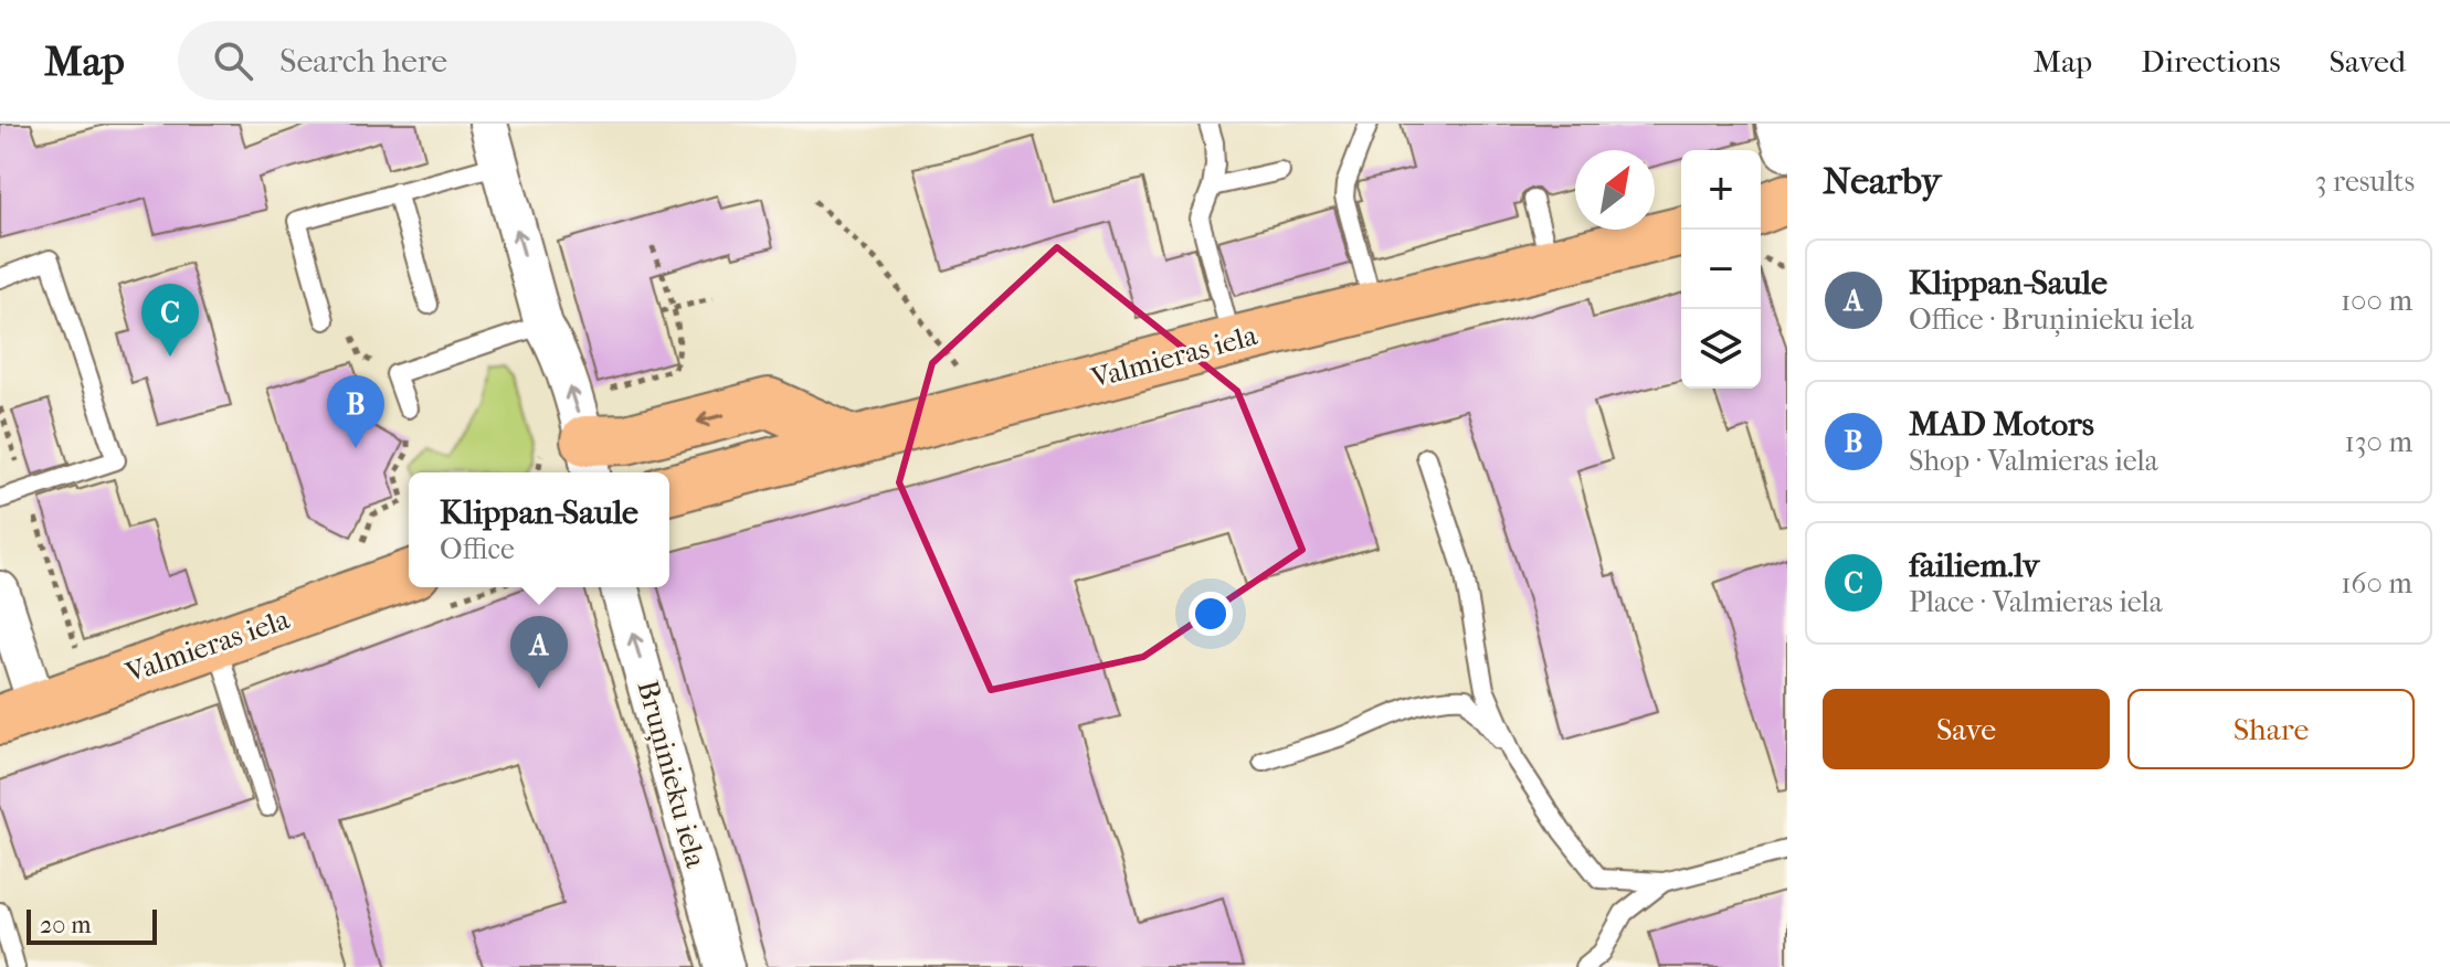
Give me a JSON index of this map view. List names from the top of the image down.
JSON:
{
  "streets": {
    "main road": ["Valmieras iela"],
    "street": ["Bruņinieku iela"]
  },
  "one_way": ["Bruņinieku iela"],
  "scale_bar": "20 m",
  "north": "top right",
  "page": {
    "header": "Map",
    "search": "Search here",
    "nav": ["Map", "Directions", "Saved"],
    "heading": ["Nearby", "3 results"],
    "map_buttons": ["+", "−"],
    "list": [
      {
        "mark": "A",
        "name": "Klippan-Saule",
        "note": "Office · Bruņinieku iela",
        "value": "100 m"
      },
      {
        "mark": "B",
        "name": "MAD Motors",
        "note": "Shop · Valmieras iela",
        "value": "130 m"
      },
      {
        "mark": "C",
        "name": "failiem.lv",
        "note": "Place · Valmieras iela",
        "value": "160 m"
      }
    ],
    "pins": ["C", "B", "A"],
    "popup": ["Klippan-Saule", "Office"],
    "buttons": ["Save", "Share"],
    "scale": "20 m"
  }
}
